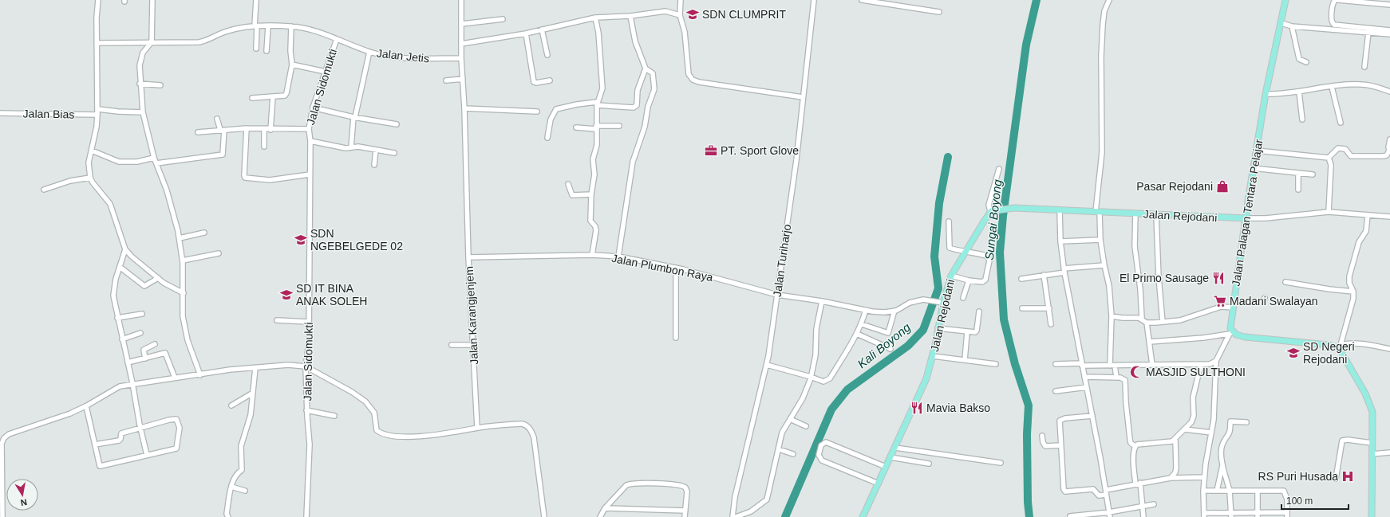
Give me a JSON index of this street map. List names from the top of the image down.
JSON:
{
  "streets": {
    "main road": ["Jalan Palagan Tentara Pelajar", "Jalan Rejodani"],
    "street": [
      "Jalan Jetis",
      "Jalan Sidomukti",
      "Jalan Bias",
      "Jalan Turiharjo",
      "Jalan Plumbon Raya",
      "Jalan Karangjenjem"
    ]
  },
  "crossings": [
    ["Jalan Jetis", "Jalan Sidomukti"],
    ["Jalan Jetis", "Jalan Karangjenjem"],
    ["Jalan Palagan Tentara Pelajar", "Jalan Rejodani"],
    ["Jalan Turiharjo", "Jalan Plumbon Raya"],
    ["Jalan Plumbon Raya", "Jalan Karangjenjem"]
  ],
  "water": ["Sungai Boyong", "Kali Boyong"],
  "places": {
    "school or university": [
      "SDN CLUMPRIT",
      "SDN NGEBELGEDE 02",
      "SD IT BINA ANAK SOLEH",
      "SD Negeri Rejodani"
    ],
    "office": ["PT. Sport Glove"],
    "shop": ["Pasar Rejodani"],
    "restaurant": ["El Primo Sausage", "Mavia Bakso"],
    "supermarket": ["Madani Swalayan"],
    "mosque": ["MASJID SULTHONI"],
    "hospital": ["RS Puri Husada"]
  },
  "scale_bar": "100 m",
  "north": "bottom"
}
